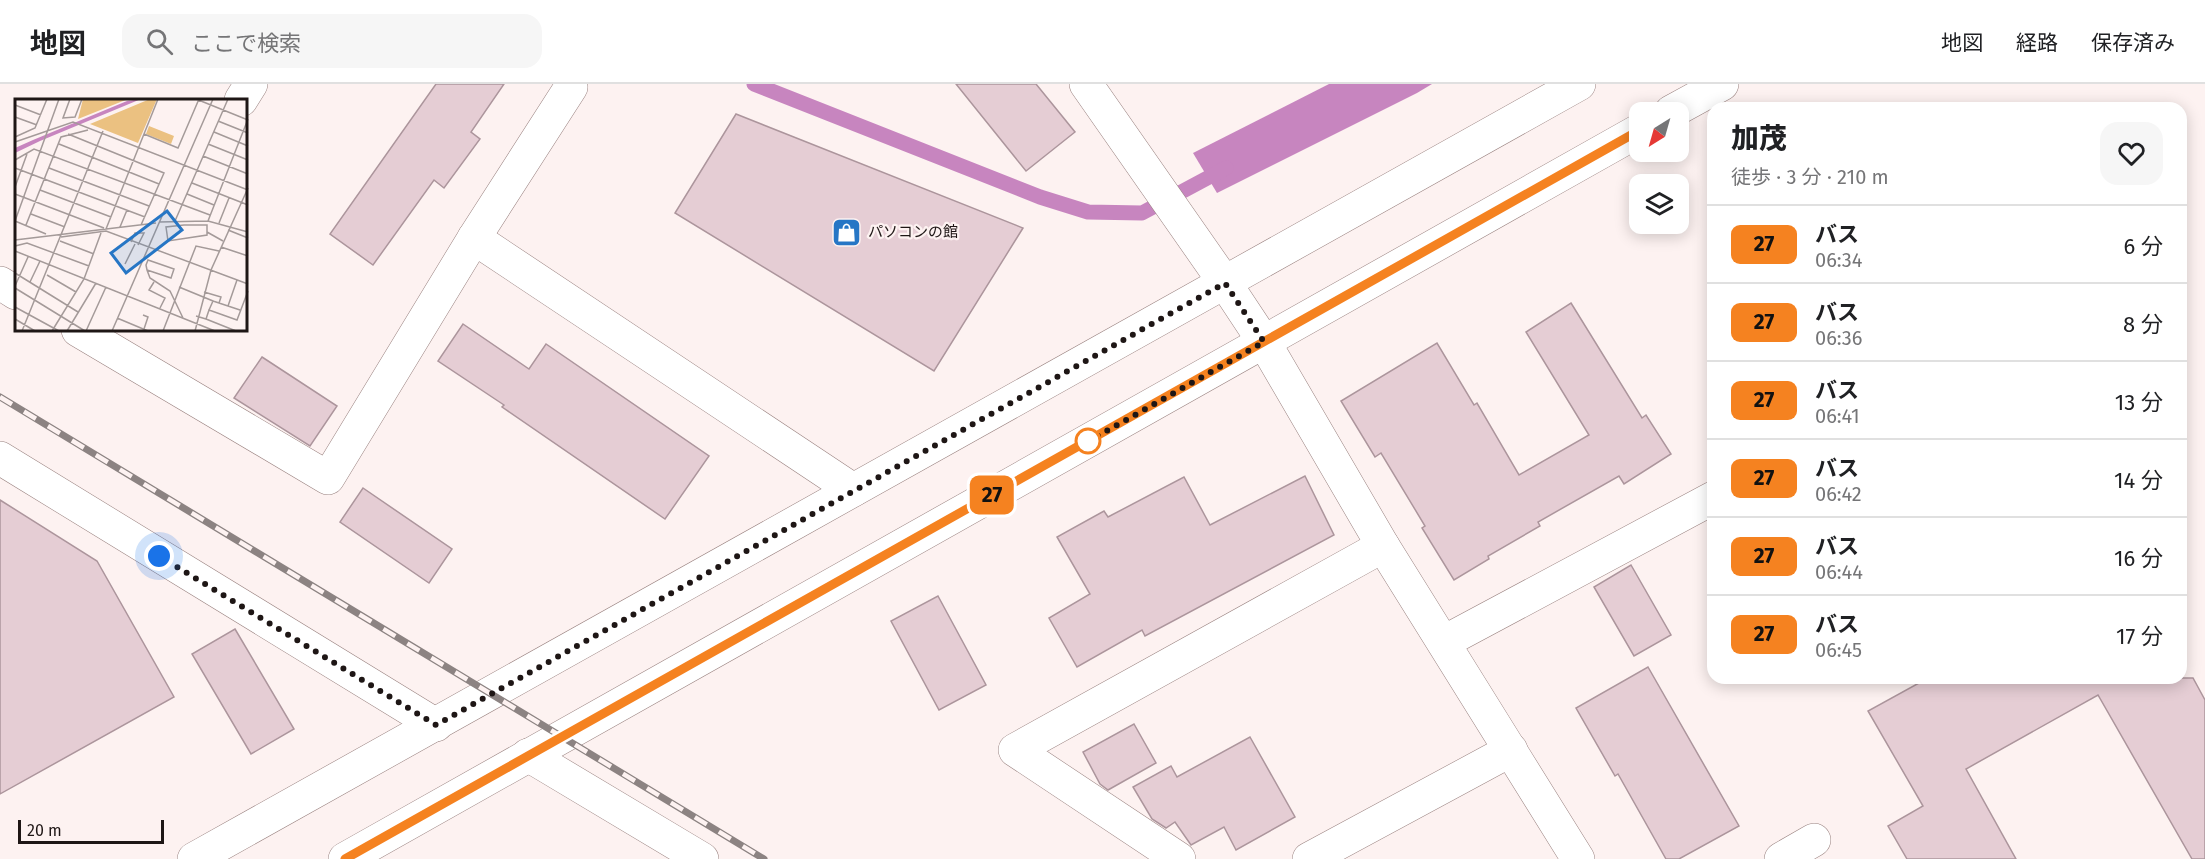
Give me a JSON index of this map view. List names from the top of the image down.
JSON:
{
  "places": {
    "shop": ["パソコンの館"]
  },
  "lines": ["bus line 27"],
  "scale_bar": "20 m",
  "north": "bottom left",
  "page": {
    "header": "地図",
    "search": "ここで検索",
    "nav": ["地図", "経路", "保存済み"],
    "on_map": "27",
    "heading": ["加茂", "徒歩 · 3 分 · 210 m"],
    "list": [
      {
        "mark": "27",
        "name": "バス",
        "note": "06:34",
        "value": "6 分"
      },
      {
        "mark": "27",
        "name": "バス",
        "note": "06:36",
        "value": "8 分"
      },
      {
        "mark": "27",
        "name": "バス",
        "note": "06:41",
        "value": "13 分"
      },
      {
        "mark": "27",
        "name": "バス",
        "note": "06:42",
        "value": "14 分"
      },
      {
        "mark": "27",
        "name": "バス",
        "note": "06:44",
        "value": "16 分"
      },
      {
        "mark": "27",
        "name": "バス",
        "note": "06:45",
        "value": "17 分"
      }
    ],
    "scale": "20 m"
  }
}
